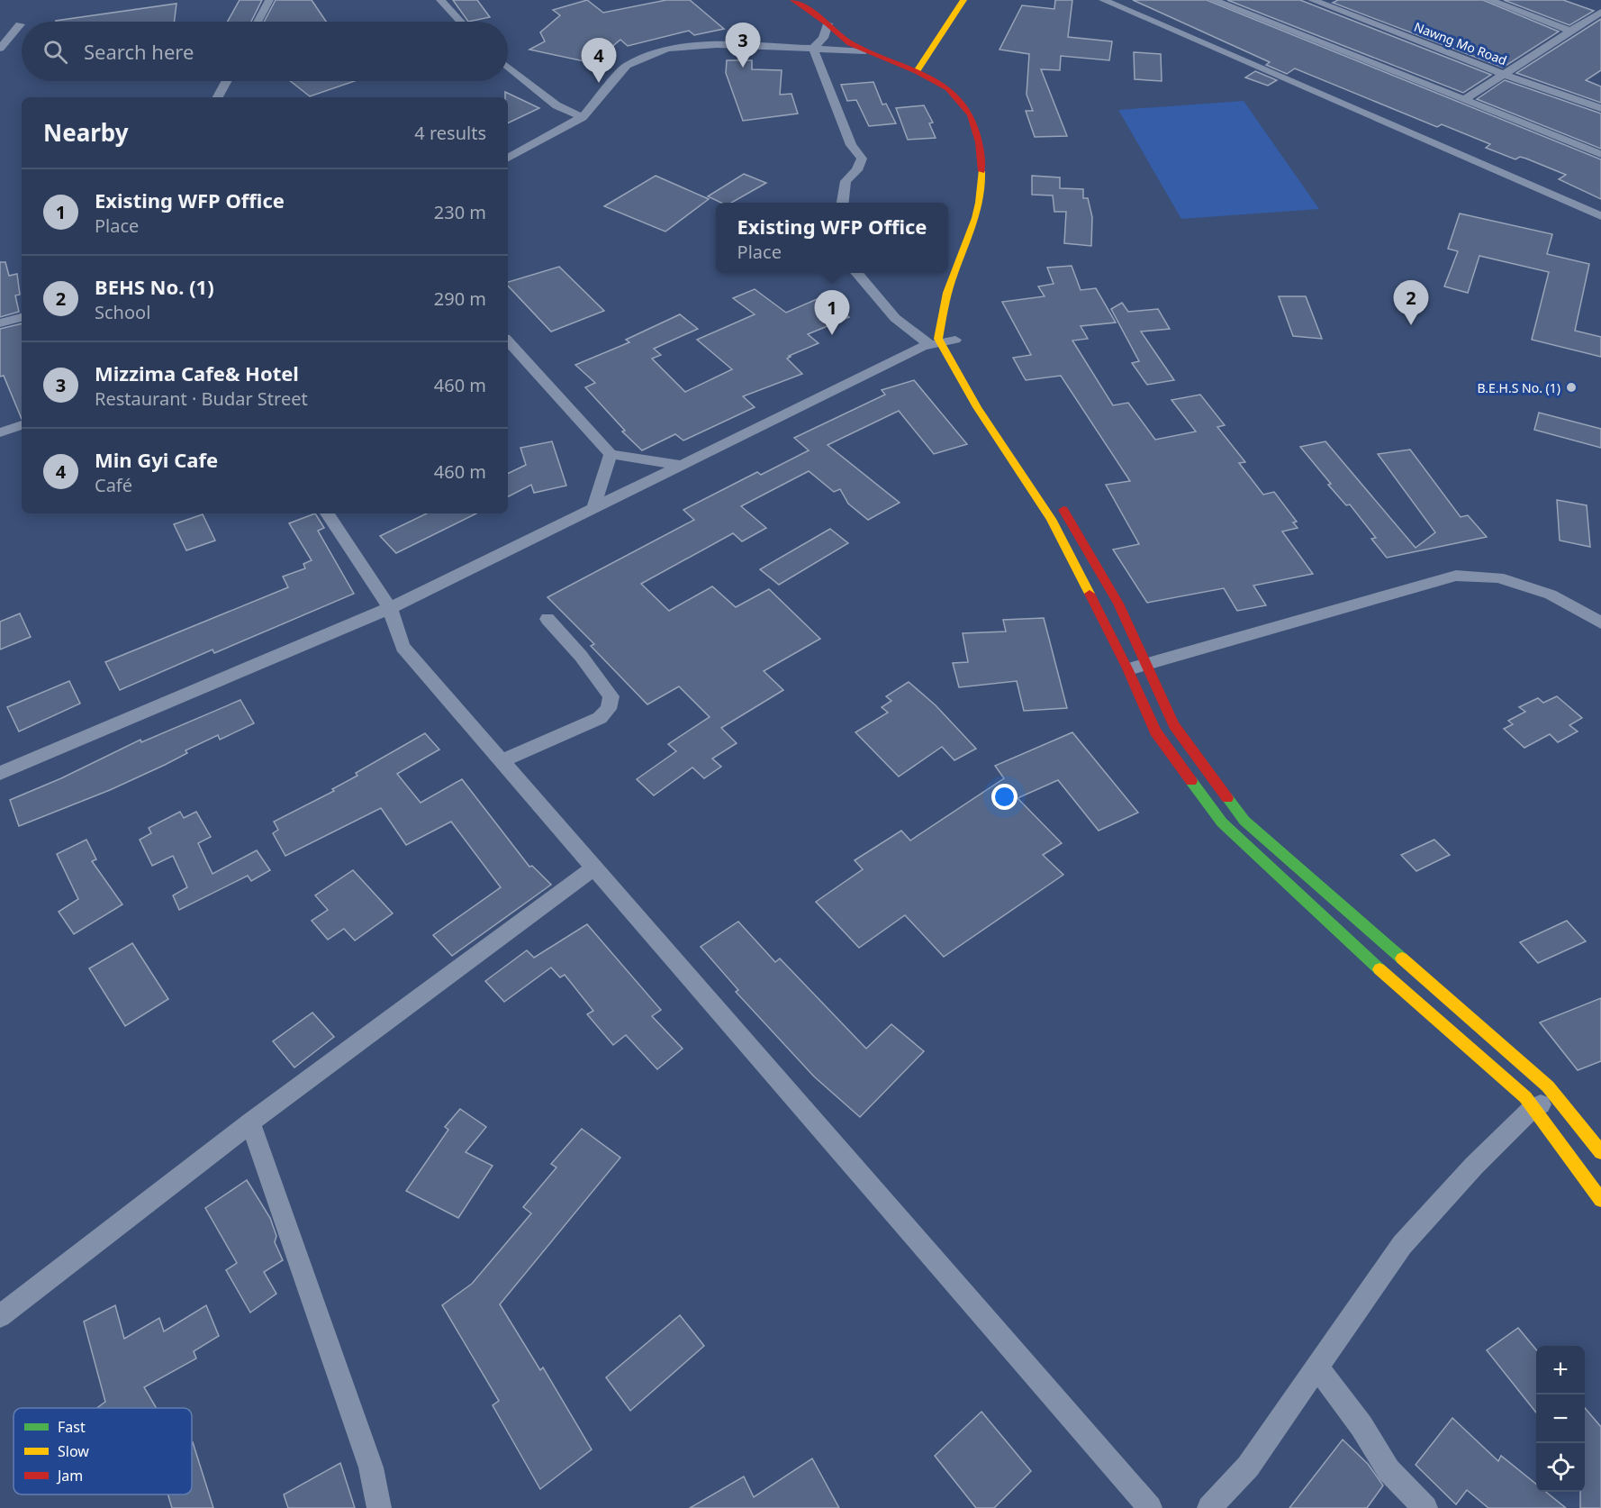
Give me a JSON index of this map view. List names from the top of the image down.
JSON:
{
  "streets": {
    "street": ["Nawng Mo Road"]
  },
  "places": ["B.E.H.S No. (1)"],
  "legend": ["Fast", "Slow", "Jam"],
  "page": {
    "search": "Search here",
    "pins": [
      "3",
      "4",
      "2",
      "1"
    ],
    "heading": ["Nearby", "4 results"],
    "list": [
      {
        "mark": "1",
        "name": "Existing WFP Office",
        "note": "Place",
        "value": "230 m"
      },
      {
        "mark": "2",
        "name": "BEHS No. (1)",
        "note": "School",
        "value": "290 m"
      },
      {
        "mark": "3",
        "name": "Mizzima Cafe& Hotel",
        "note": "Restaurant · Budar Street",
        "value": "460 m"
      },
      {
        "mark": "4",
        "name": "Min Gyi Cafe",
        "note": "Café",
        "value": "460 m"
      }
    ],
    "popup": ["Existing WFP Office", "Place"],
    "map_buttons": ["+", "−"]
  }
}
